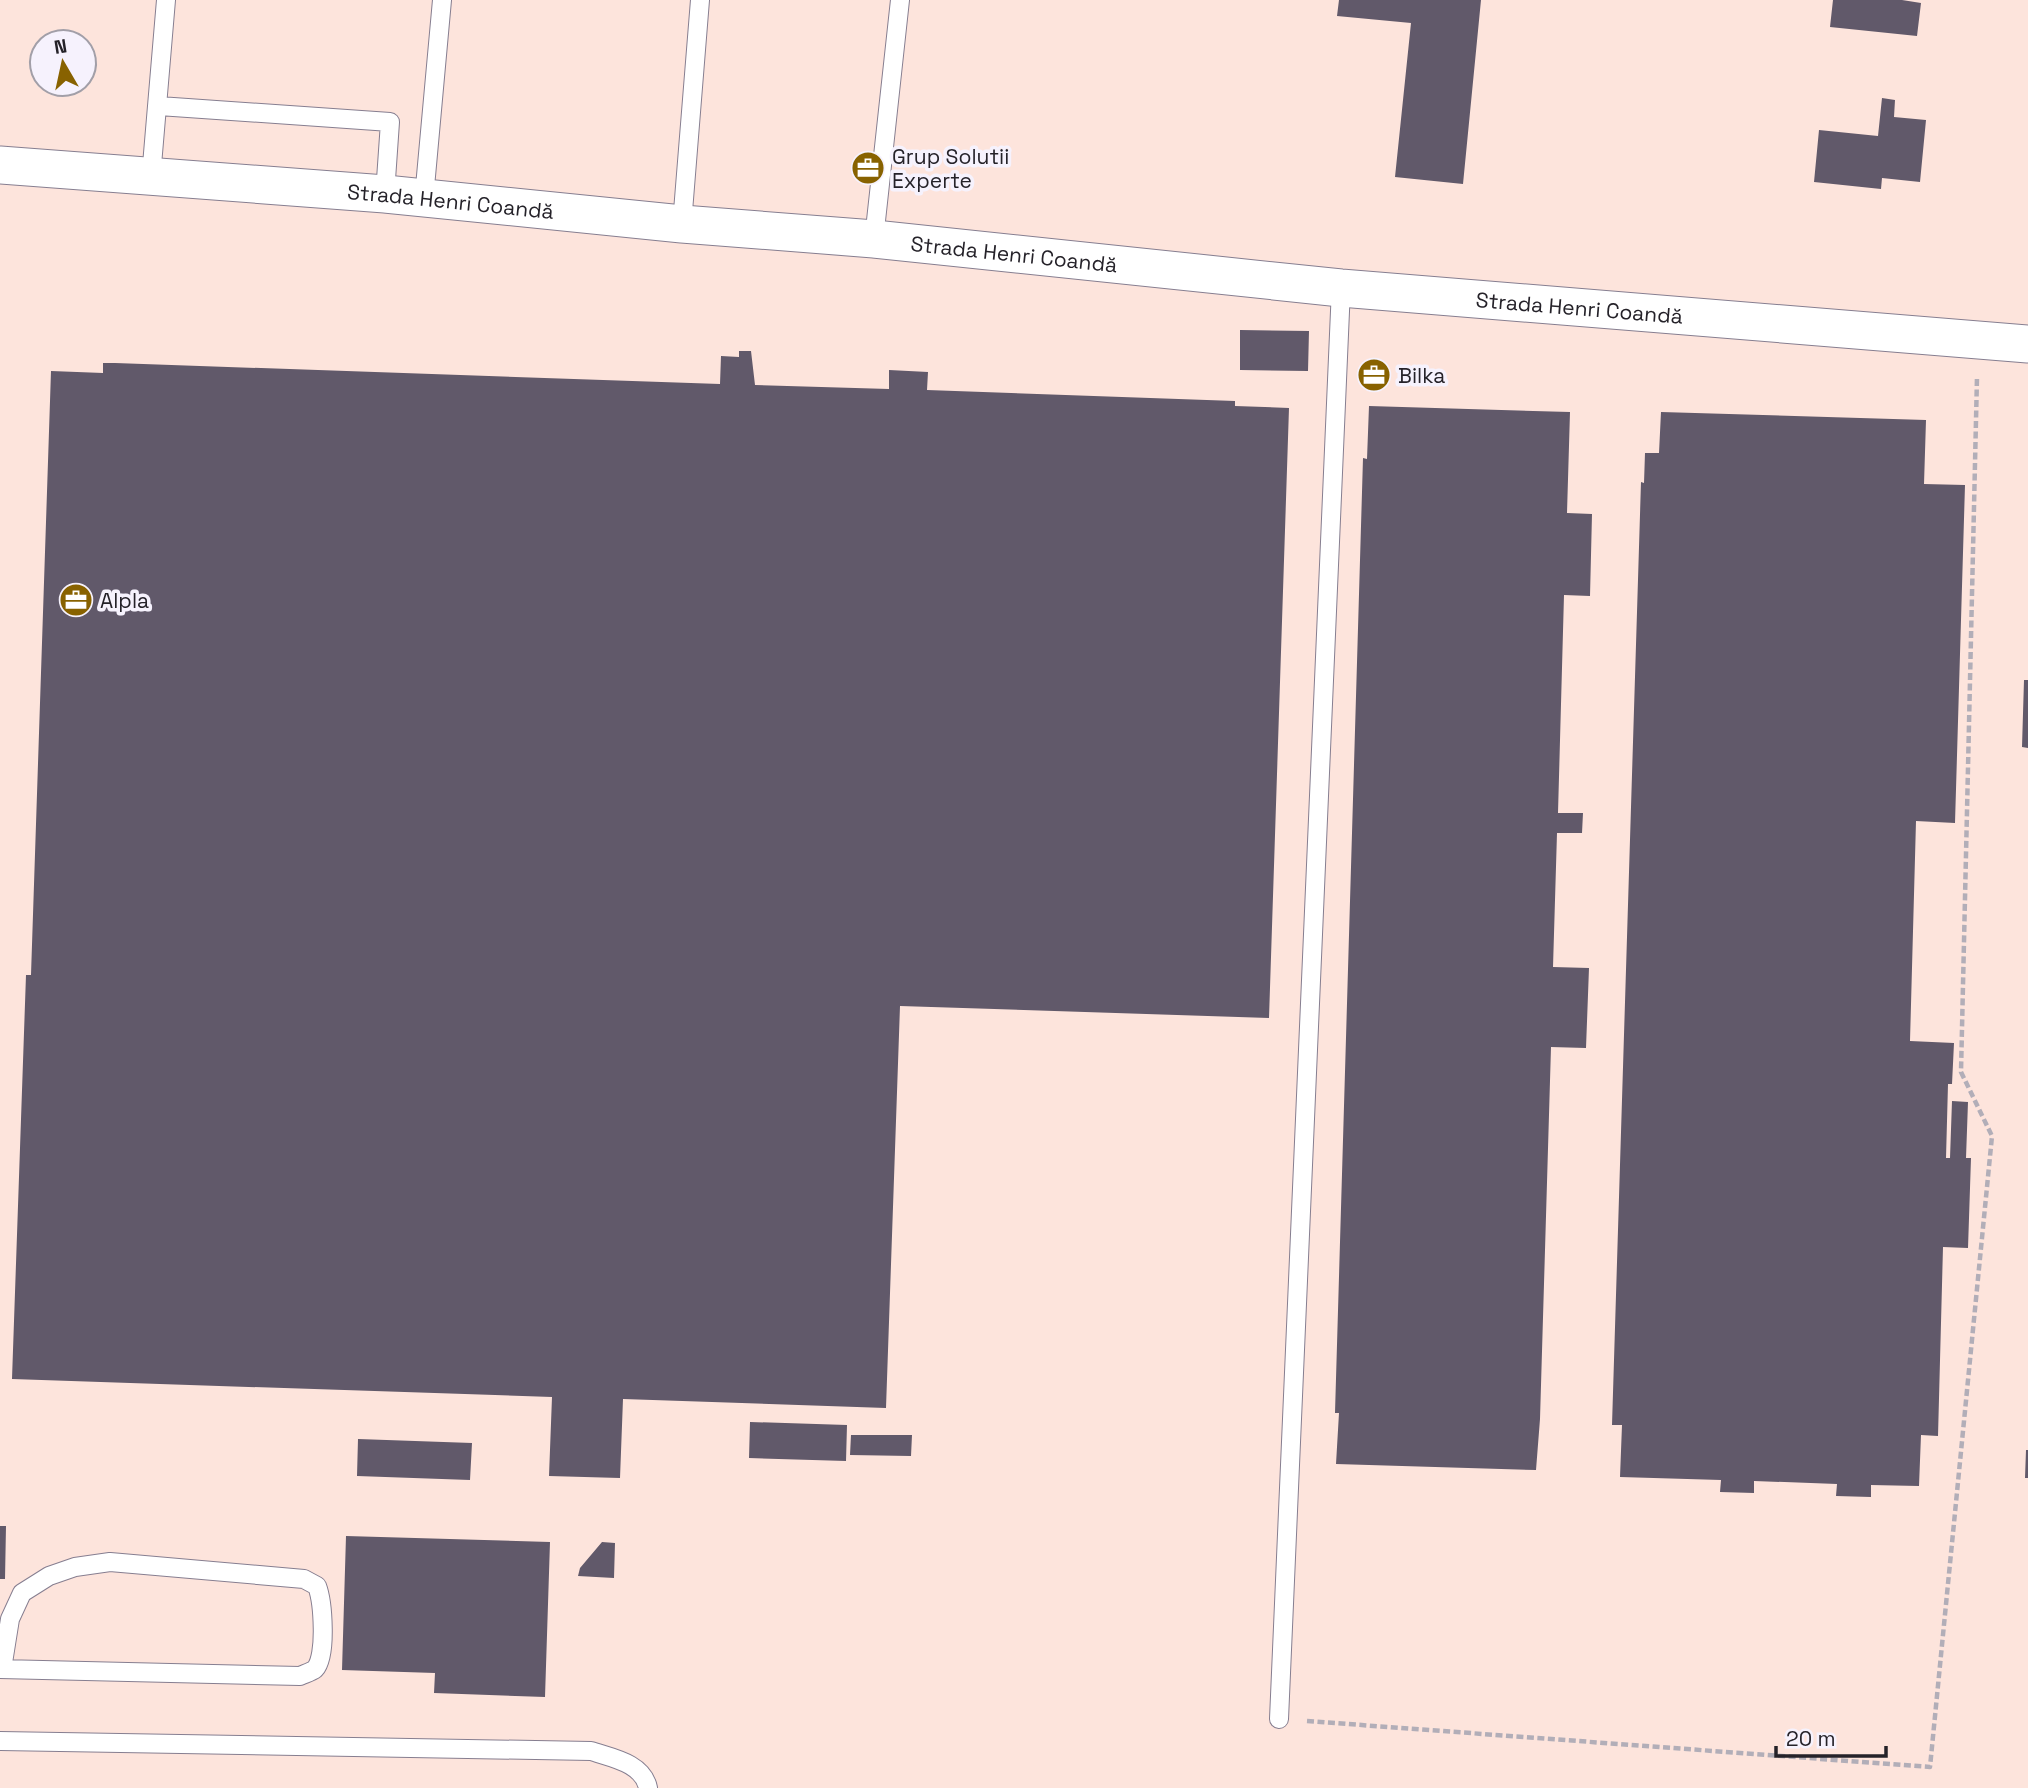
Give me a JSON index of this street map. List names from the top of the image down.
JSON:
{
  "streets": {
    "street": ["Strada Henri Coandă"]
  },
  "places": {
    "office": ["Grup Solutii Experte", "Bilka", "Alpla"]
  },
  "scale_bar": "20 m",
  "north": "top"
}
